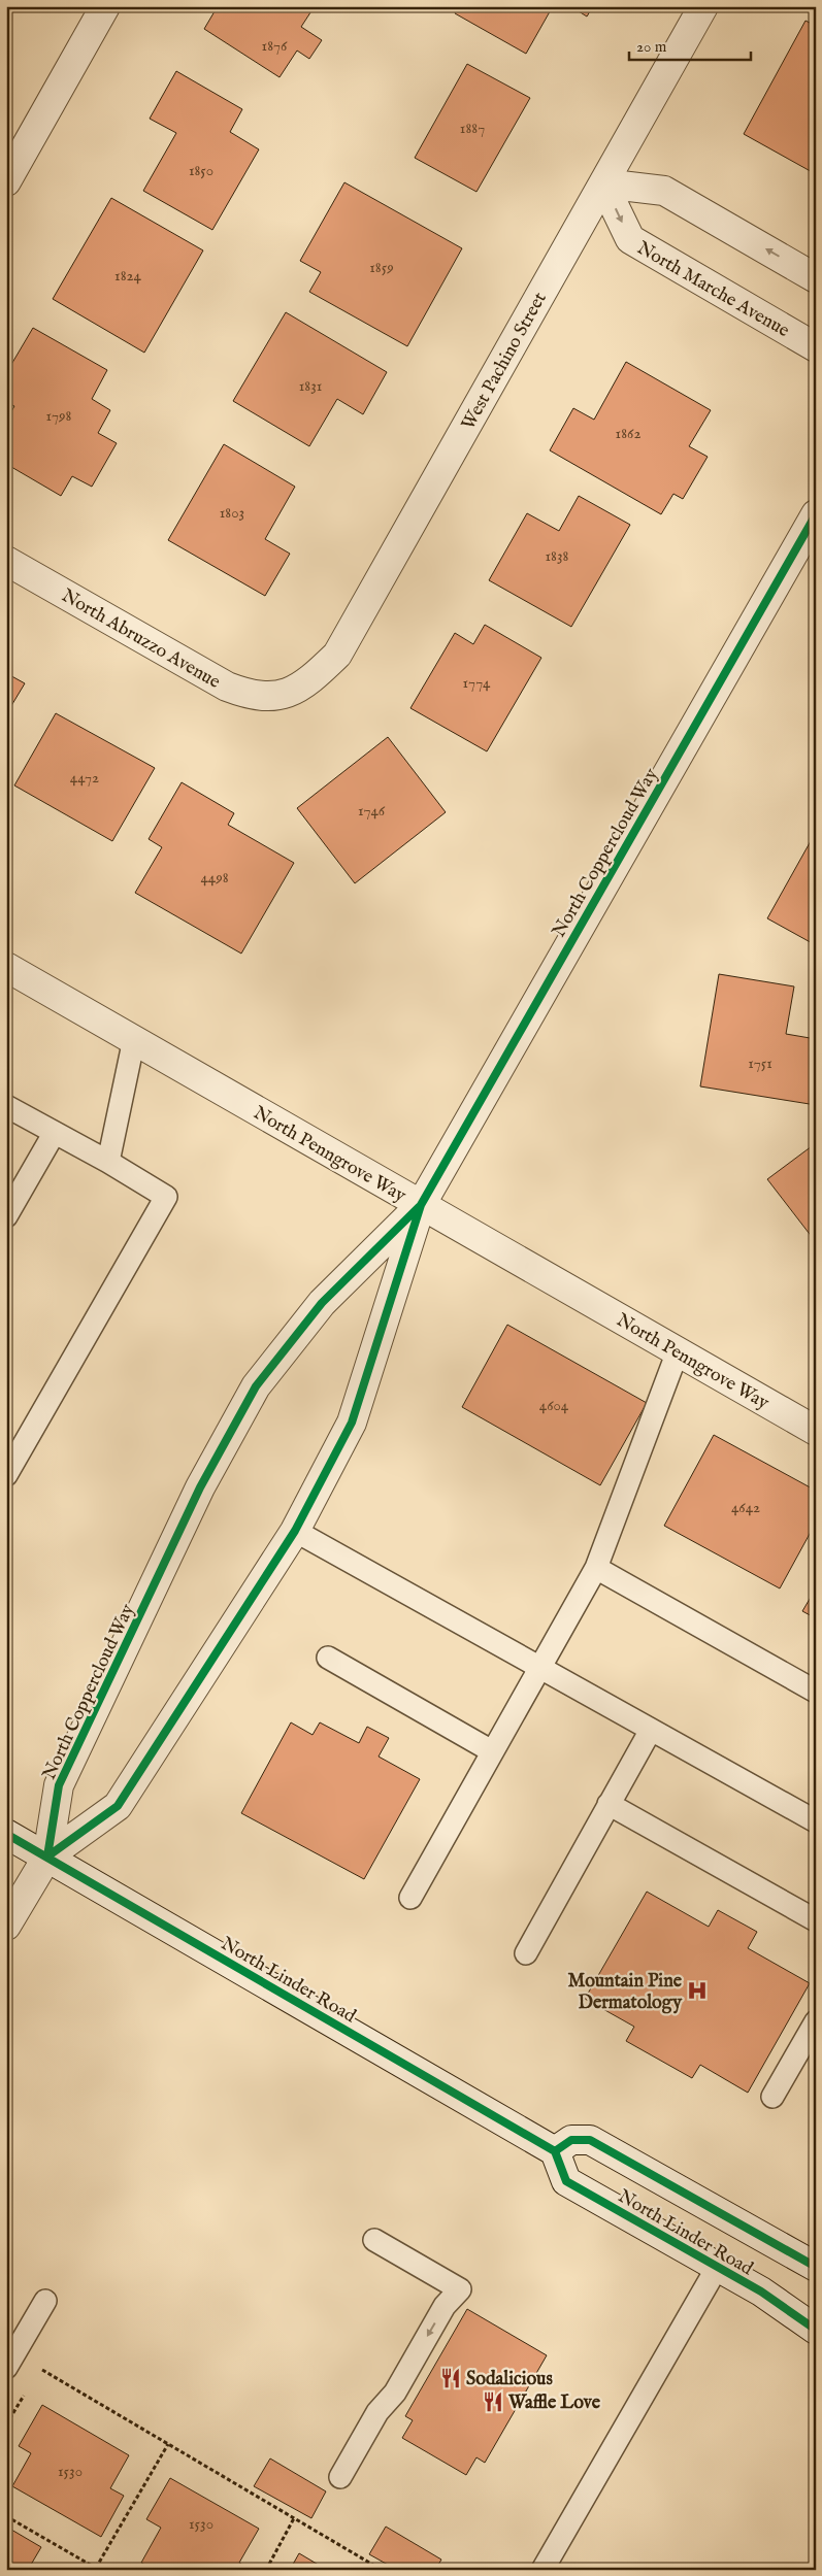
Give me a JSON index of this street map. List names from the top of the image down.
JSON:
{
  "streets": {
    "street": [
      "North Marche Avenue",
      "West Pachino Street",
      "North Abruzzo Avenue",
      "North Coppercloud Way",
      "North Penngrove Way",
      "North Linder Road"
    ]
  },
  "crossings": [
    ["North Marche Avenue", "West Pachino Street"],
    ["West Pachino Street", "North Abruzzo Avenue"],
    ["North Coppercloud Way", "North Penngrove Way"],
    ["North Coppercloud Way", "North Linder Road"]
  ],
  "places": {
    "hospital": ["Mountain Pine Dermatology"],
    "restaurant": ["Sodalicious", "Waffle Love"]
  },
  "house_numbers": [
    "1876",
    "1887",
    "1850",
    "1859",
    "1824",
    "1831",
    "1798",
    "1862",
    "1803",
    "1838",
    "1774",
    "4472",
    "1746",
    "4498",
    "1751",
    "4604",
    "4642",
    "1530",
    "1530"
  ],
  "scale_bar": "20 m"
}
